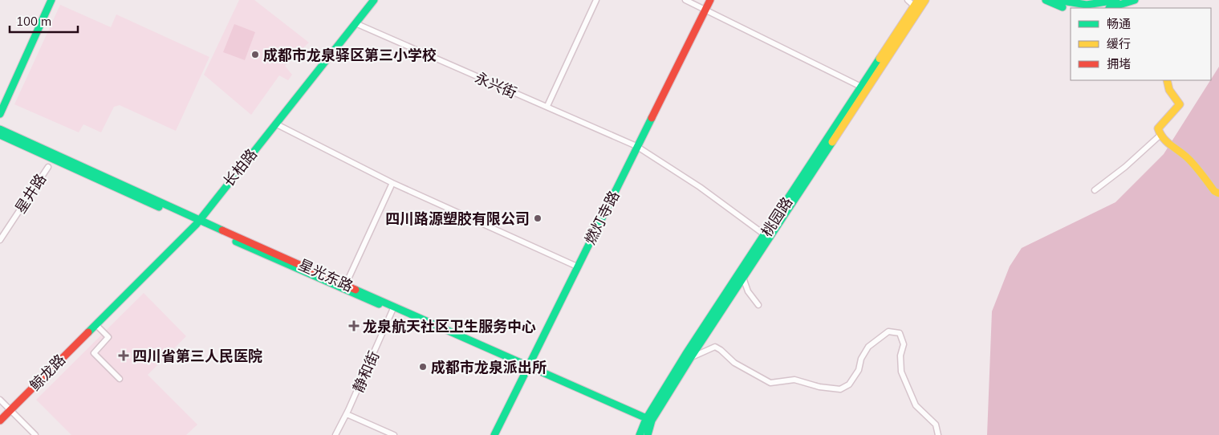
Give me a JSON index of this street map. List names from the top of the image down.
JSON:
{
  "streets": {
    "main road": [
      "长柏路",
      "桃园路",
      "燃灯寺路",
      "星光东路",
      "鲸龙路"
    ],
    "street": ["永兴街", "星井路", "静和街"]
  },
  "crossings": [
    ["永兴街", "长柏路"],
    ["永兴街", "桃园路"],
    ["永兴街", "燃灯寺路"],
    ["长柏路", "星光东路"],
    ["长柏路", "鲸龙路"],
    ["桃园路", "星光东路"],
    ["燃灯寺路", "星光东路"],
    ["星光东路", "静和街"]
  ],
  "places": {
    "other": ["成都市龙泉驿区第三小学校", "四川路源塑胶有限公司", "成都市龙泉派出所"],
    "health": ["龙泉航天社区卫生服务中心", "四川省第三人民医院"]
  },
  "legend": ["畅通", "缓行", "拥堵"],
  "scale_bar": "100 m"
}
